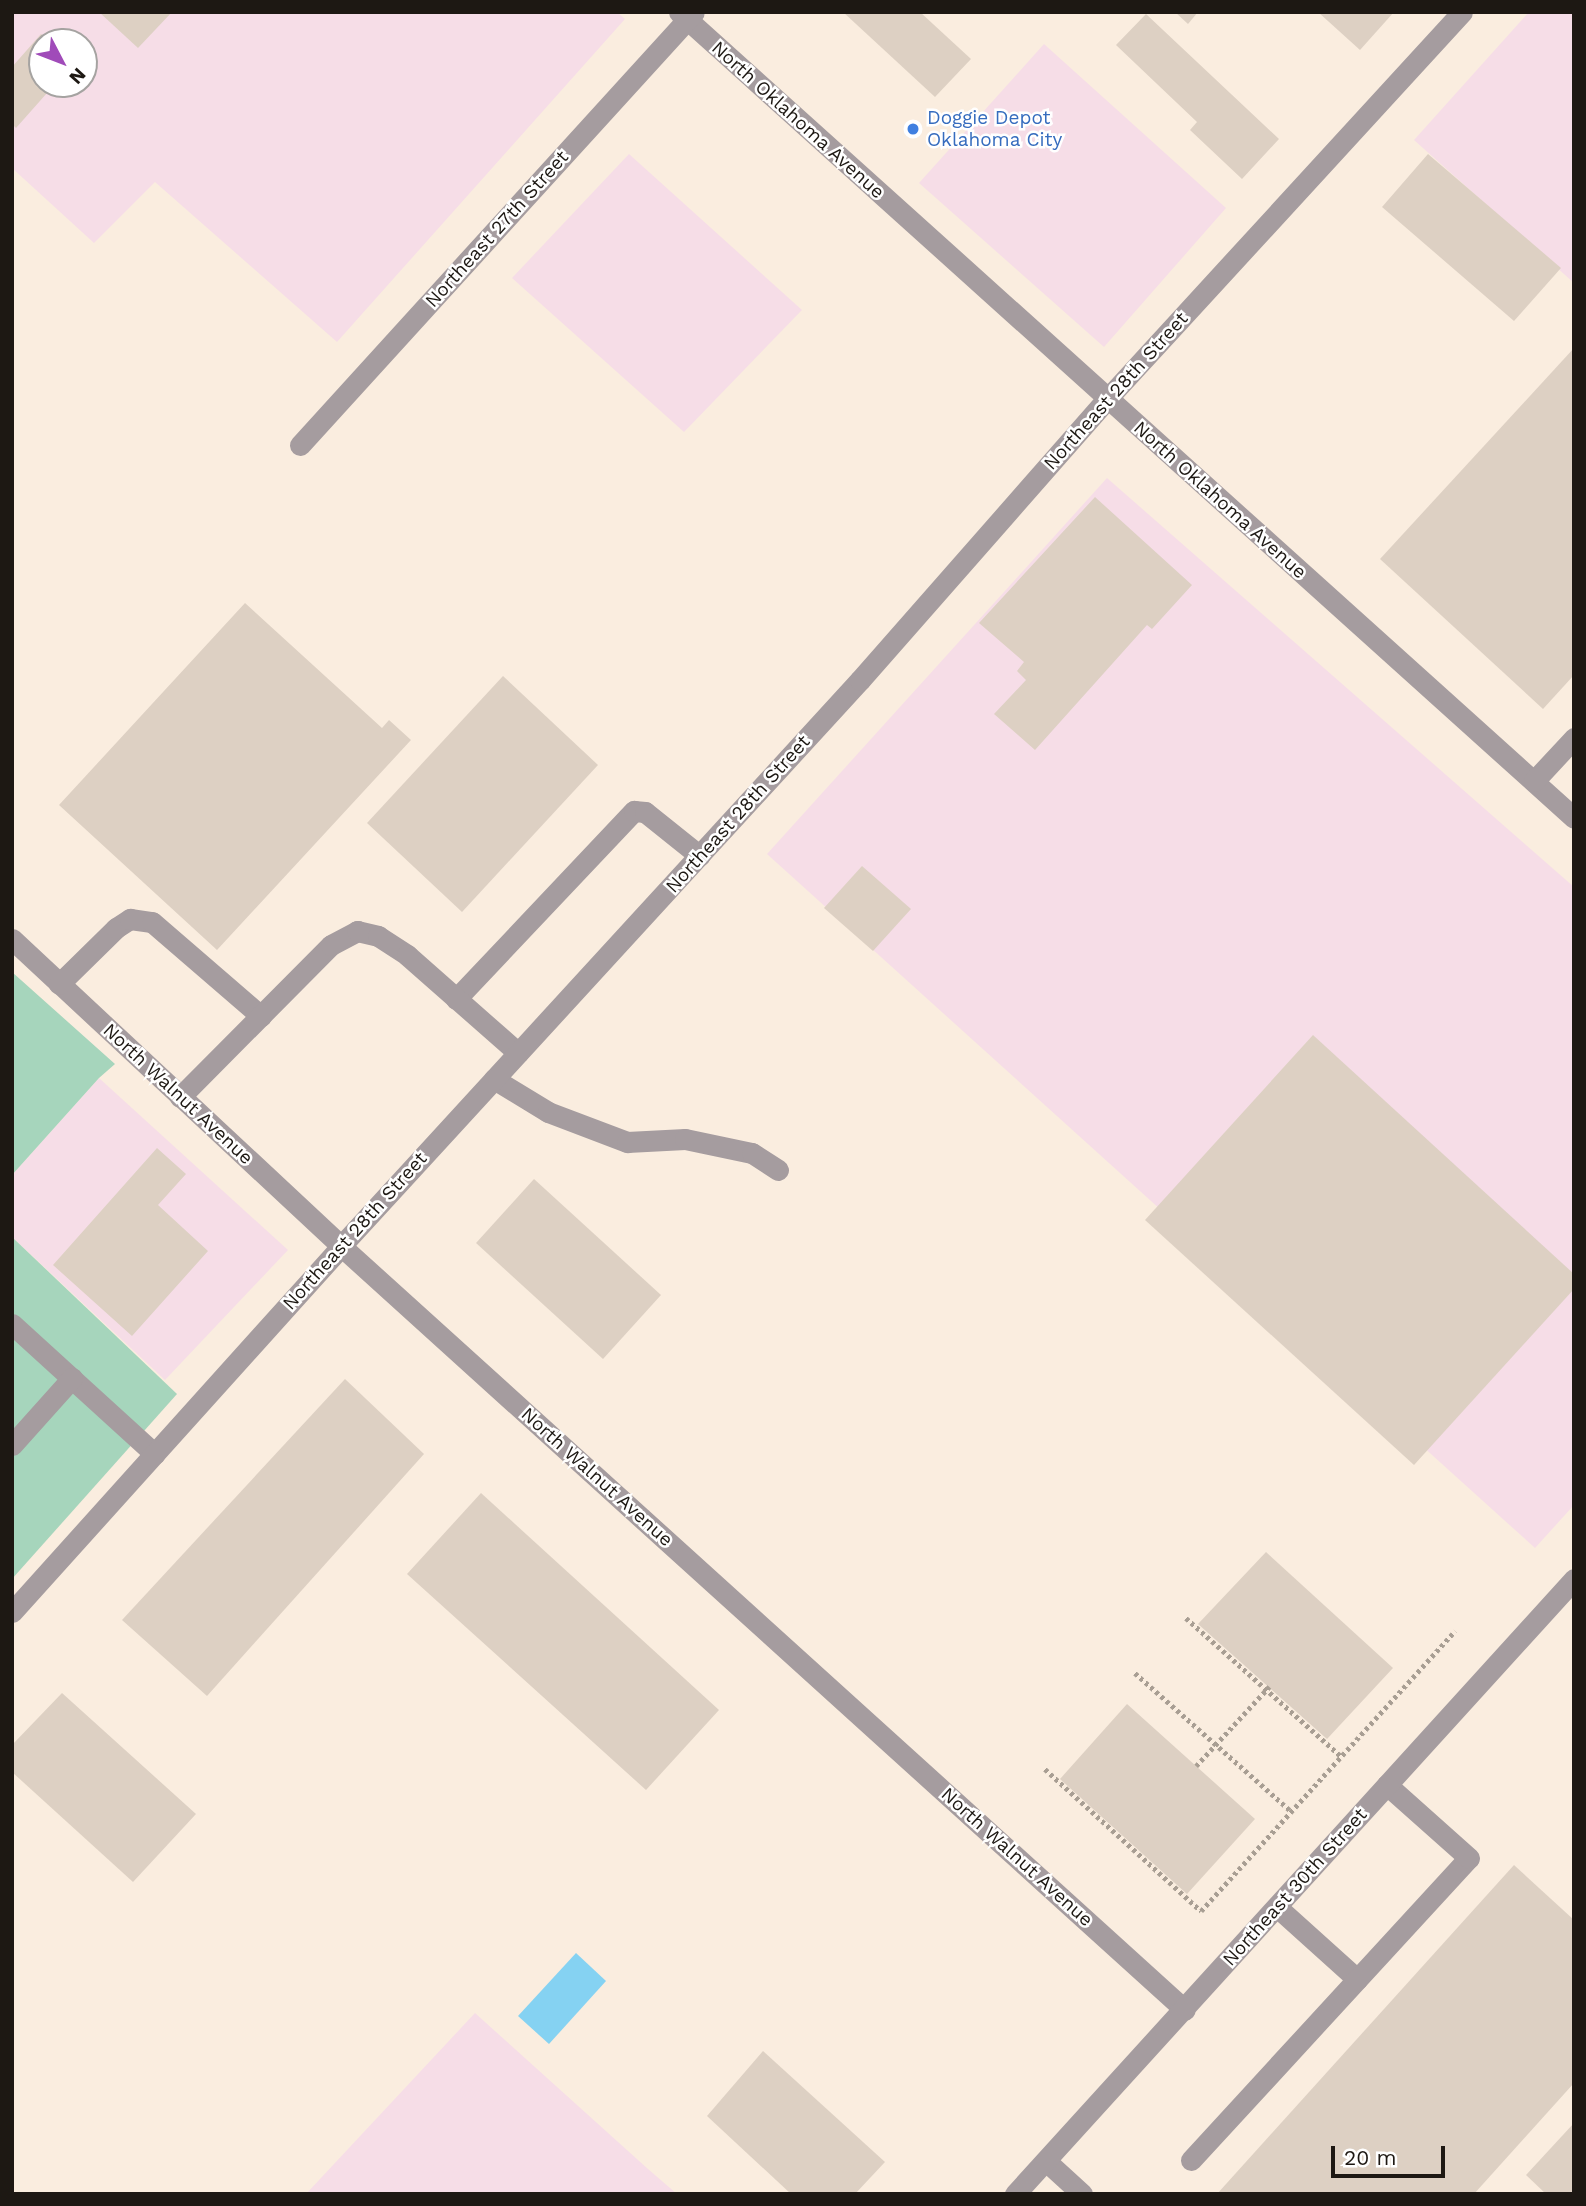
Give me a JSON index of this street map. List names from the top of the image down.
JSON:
{
  "streets": {
    "street": [
      "North Oklahoma Avenue",
      "Northeast 27th Street",
      "Northeast 28th Street",
      "North Walnut Avenue",
      "Northeast 30th Street"
    ]
  },
  "crossings": [
    ["North Oklahoma Avenue", "Northeast 27th Street"],
    ["North Oklahoma Avenue", "Northeast 28th Street"],
    ["Northeast 28th Street", "North Walnut Avenue"],
    ["North Walnut Avenue", "Northeast 30th Street"]
  ],
  "places": ["Doggie Depot Oklahoma City"],
  "scale_bar": "20 m",
  "north": "bottom right"
}
